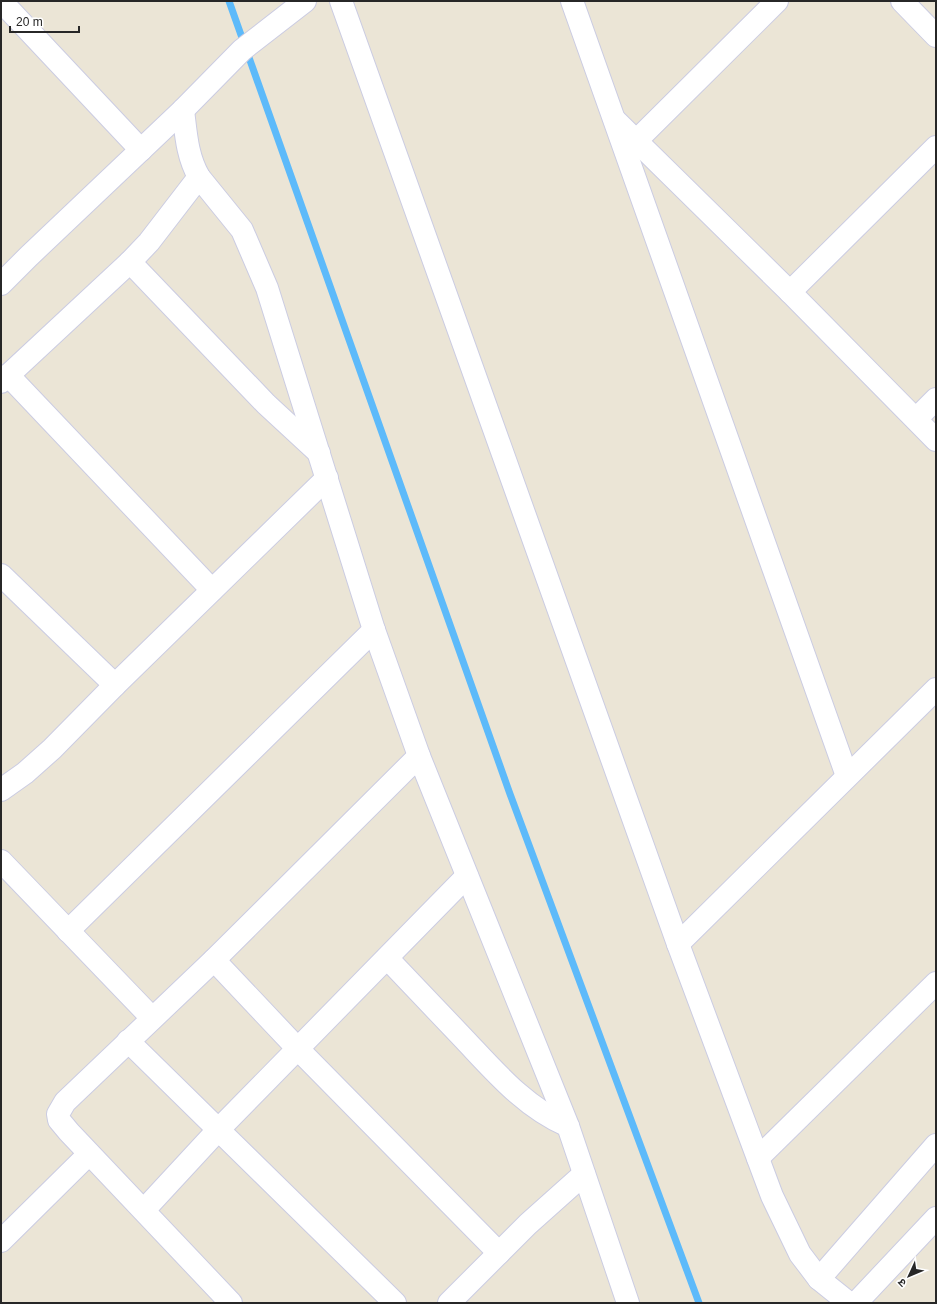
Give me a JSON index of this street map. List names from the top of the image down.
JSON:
{
  "scale_bar": "20 m",
  "north": "bottom left"
}
